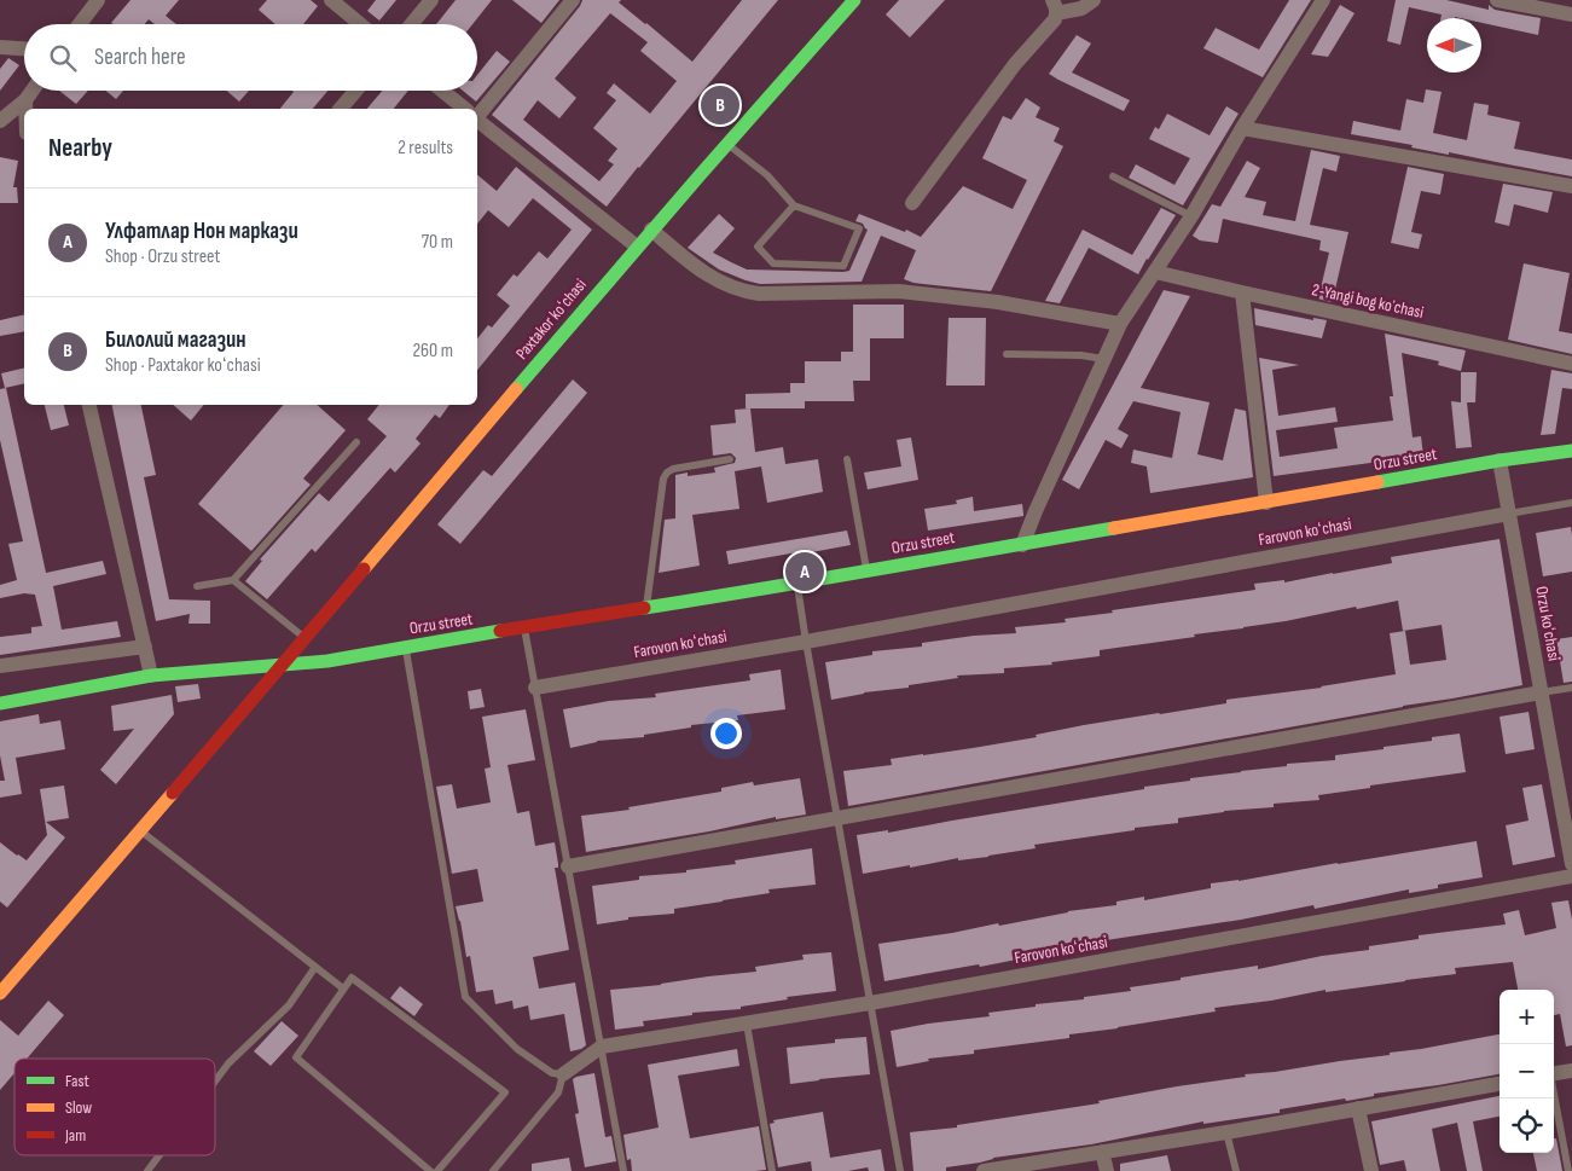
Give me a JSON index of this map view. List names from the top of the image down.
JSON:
{
  "streets": {
    "main road": ["Paxtakor koʻchasi", "Orzu street"],
    "street": ["2-Yangi bog koʼchasi", "Farovon koʻchasi", "Orzu koʻchasi"]
  },
  "crossings": [
    ["Paxtakor koʻchasi", "Orzu street"],
    ["Orzu street", "Orzu koʻchasi"],
    ["Farovon koʻchasi", "Orzu koʻchasi"]
  ],
  "legend": ["Fast", "Slow", "Jam"],
  "north": "left",
  "page": {
    "search": "Search here",
    "pins": ["B", "A"],
    "heading": ["Nearby", "2 results"],
    "list": [
      {
        "mark": "A",
        "name": "Улфатлар Нон маркази",
        "note": "Shop · Orzu street",
        "value": "70 m"
      },
      {
        "mark": "B",
        "name": "Билолий магазин",
        "note": "Shop · Paxtakor koʻchasi",
        "value": "260 m"
      }
    ],
    "map_buttons": ["+", "−"]
  }
}
